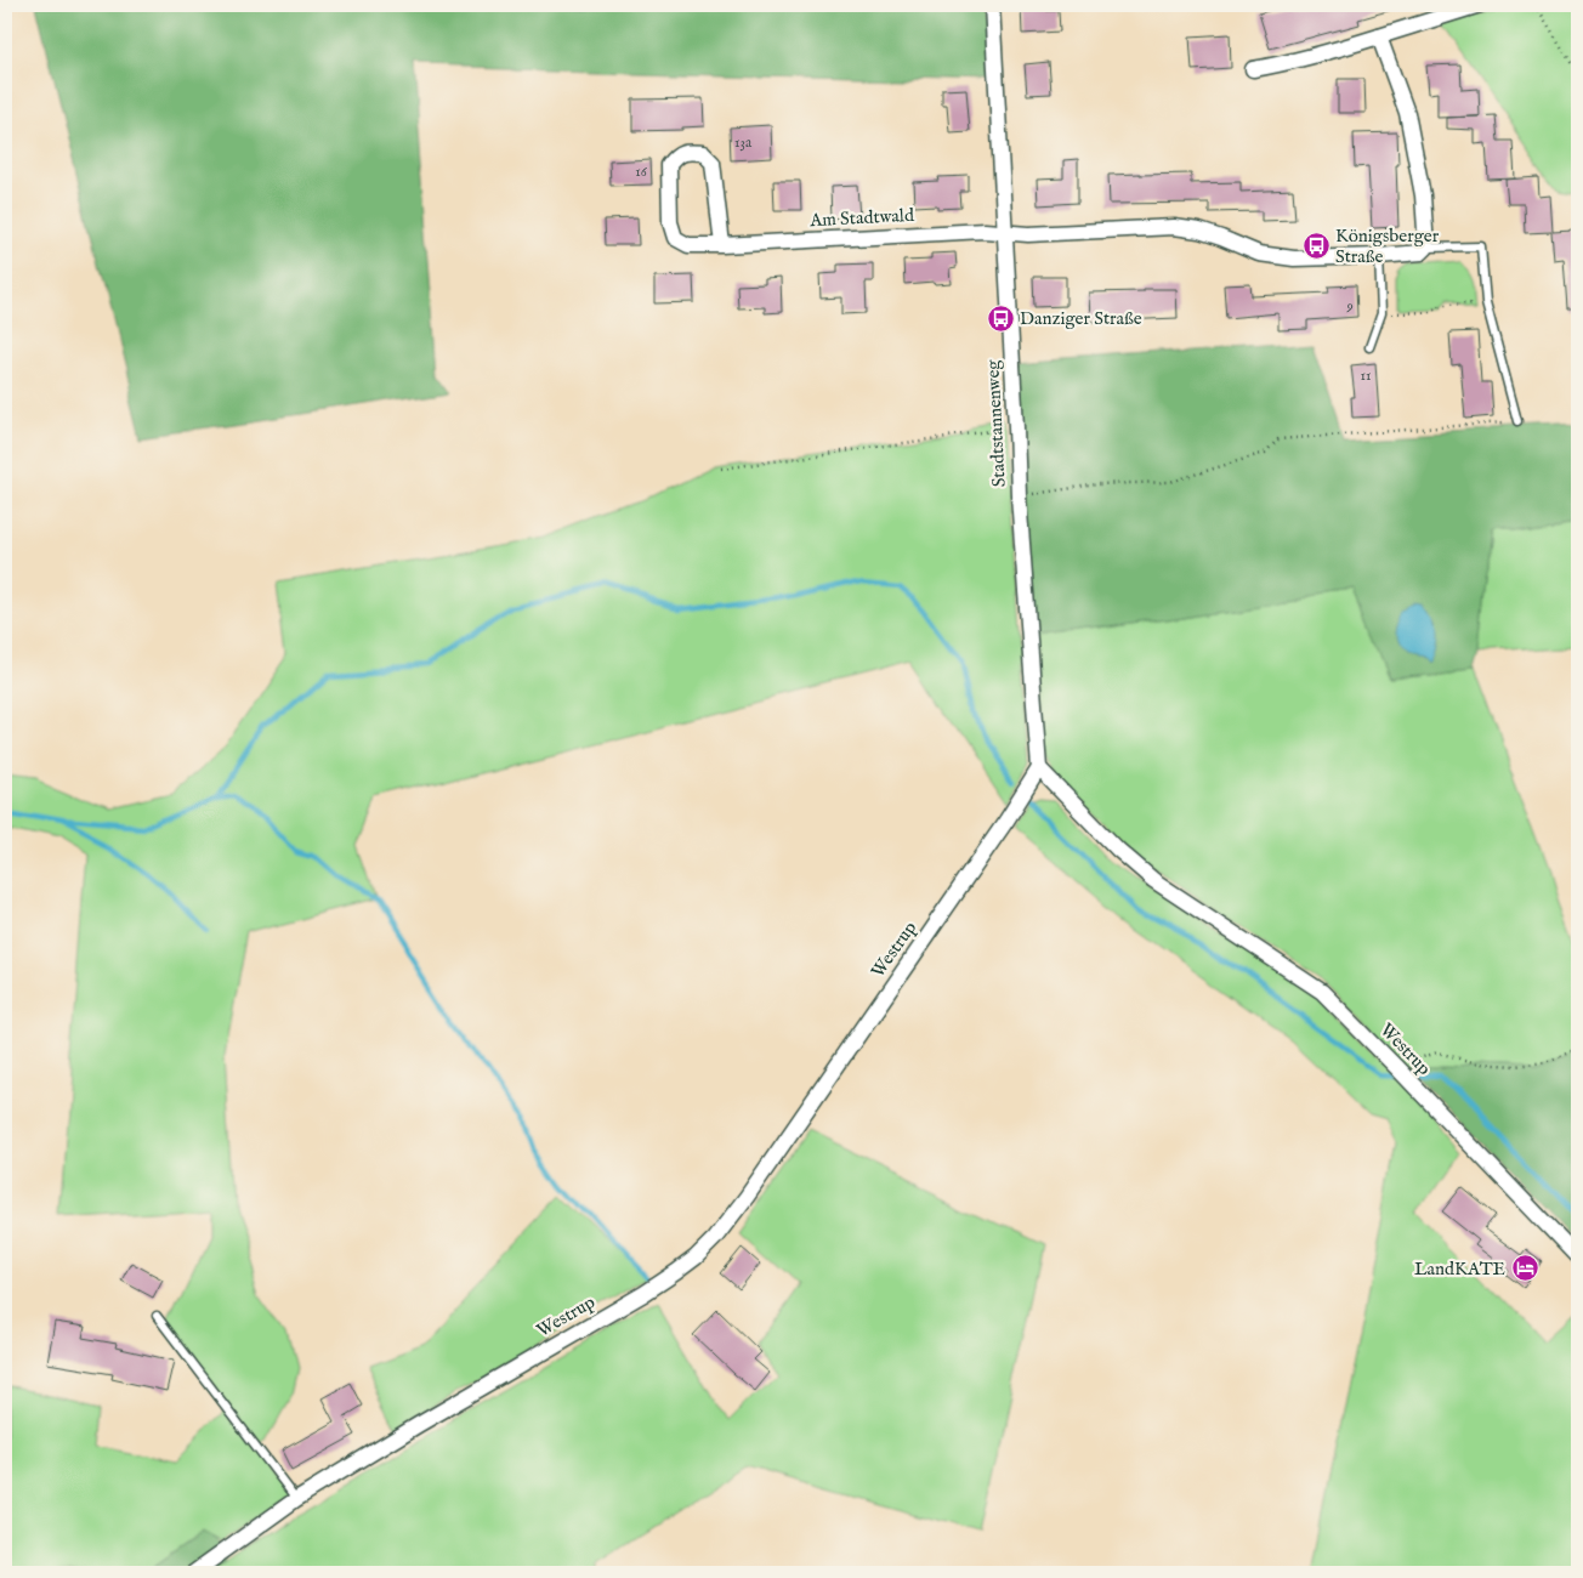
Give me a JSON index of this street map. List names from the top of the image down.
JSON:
{
  "streets": {
    "street": ["Am Stadtwald", "Stadtstannenweg", "Westrup"]
  },
  "crossings": [
    ["Am Stadtwald", "Stadtstannenweg"],
    ["Stadtstannenweg", "Westrup"]
  ],
  "places": {
    "bus stop": ["Königsberger Straße", "Danziger Straße"],
    "hotel": ["LandKATE"]
  },
  "house_numbers": [
    "13a",
    "16",
    "9",
    "11"
  ]
}
